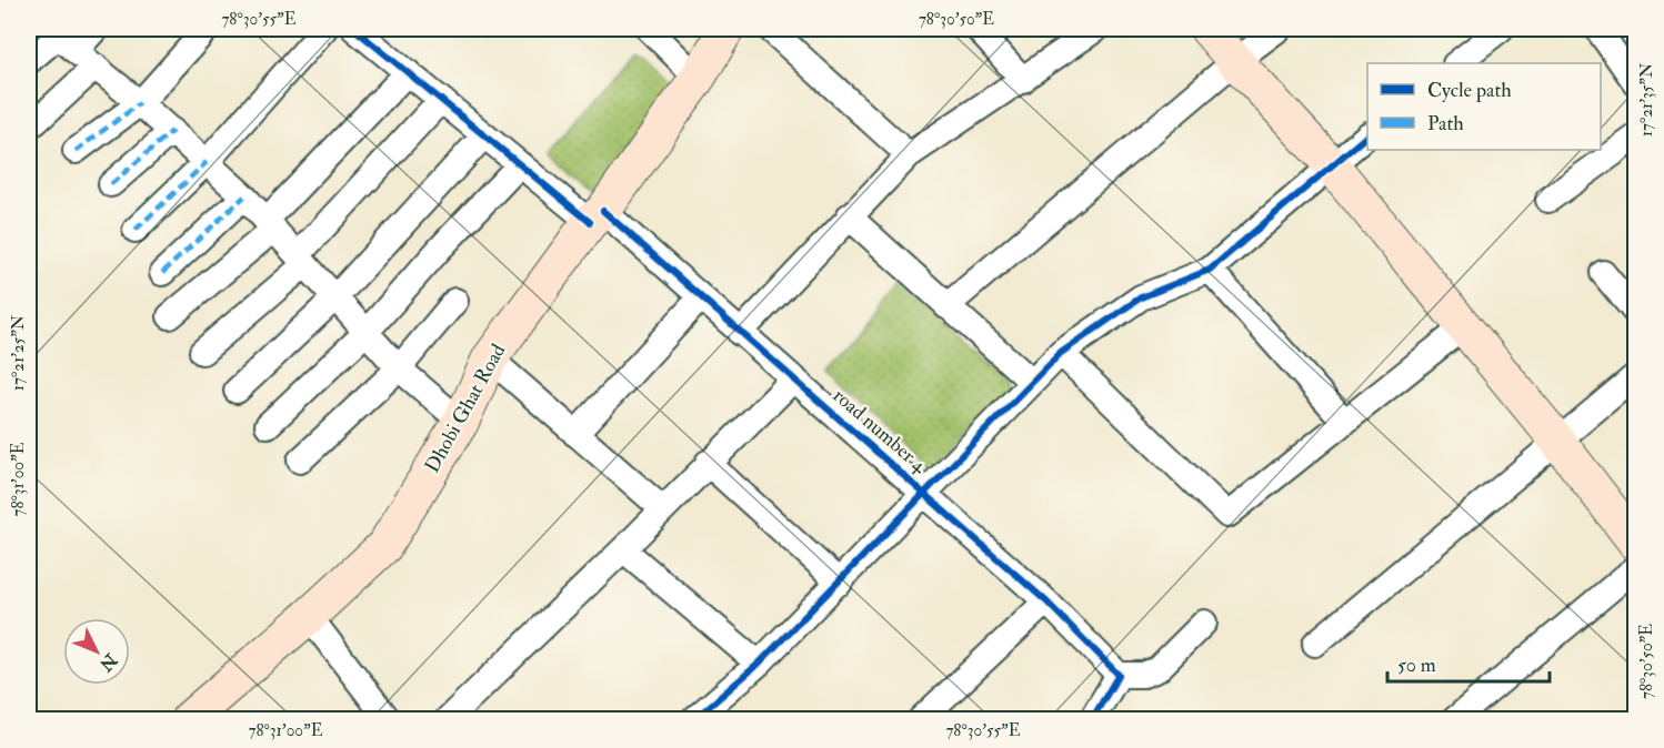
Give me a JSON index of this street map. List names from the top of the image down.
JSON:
{
  "streets": {
    "main road": ["Dhobi Ghat Road"],
    "street": ["road number 4"]
  },
  "crossings": [
    ["Dhobi Ghat Road", "road number 4"]
  ],
  "legend": ["Cycle path", "Path"],
  "scale_bar": "50 m",
  "north": "bottom right",
  "coordinates": [
    "78°30'55\"E",
    "78°30'50\"E",
    "17°21'35\"N",
    "17°21'25\"N",
    "78°31'00\"E"
  ]
}
